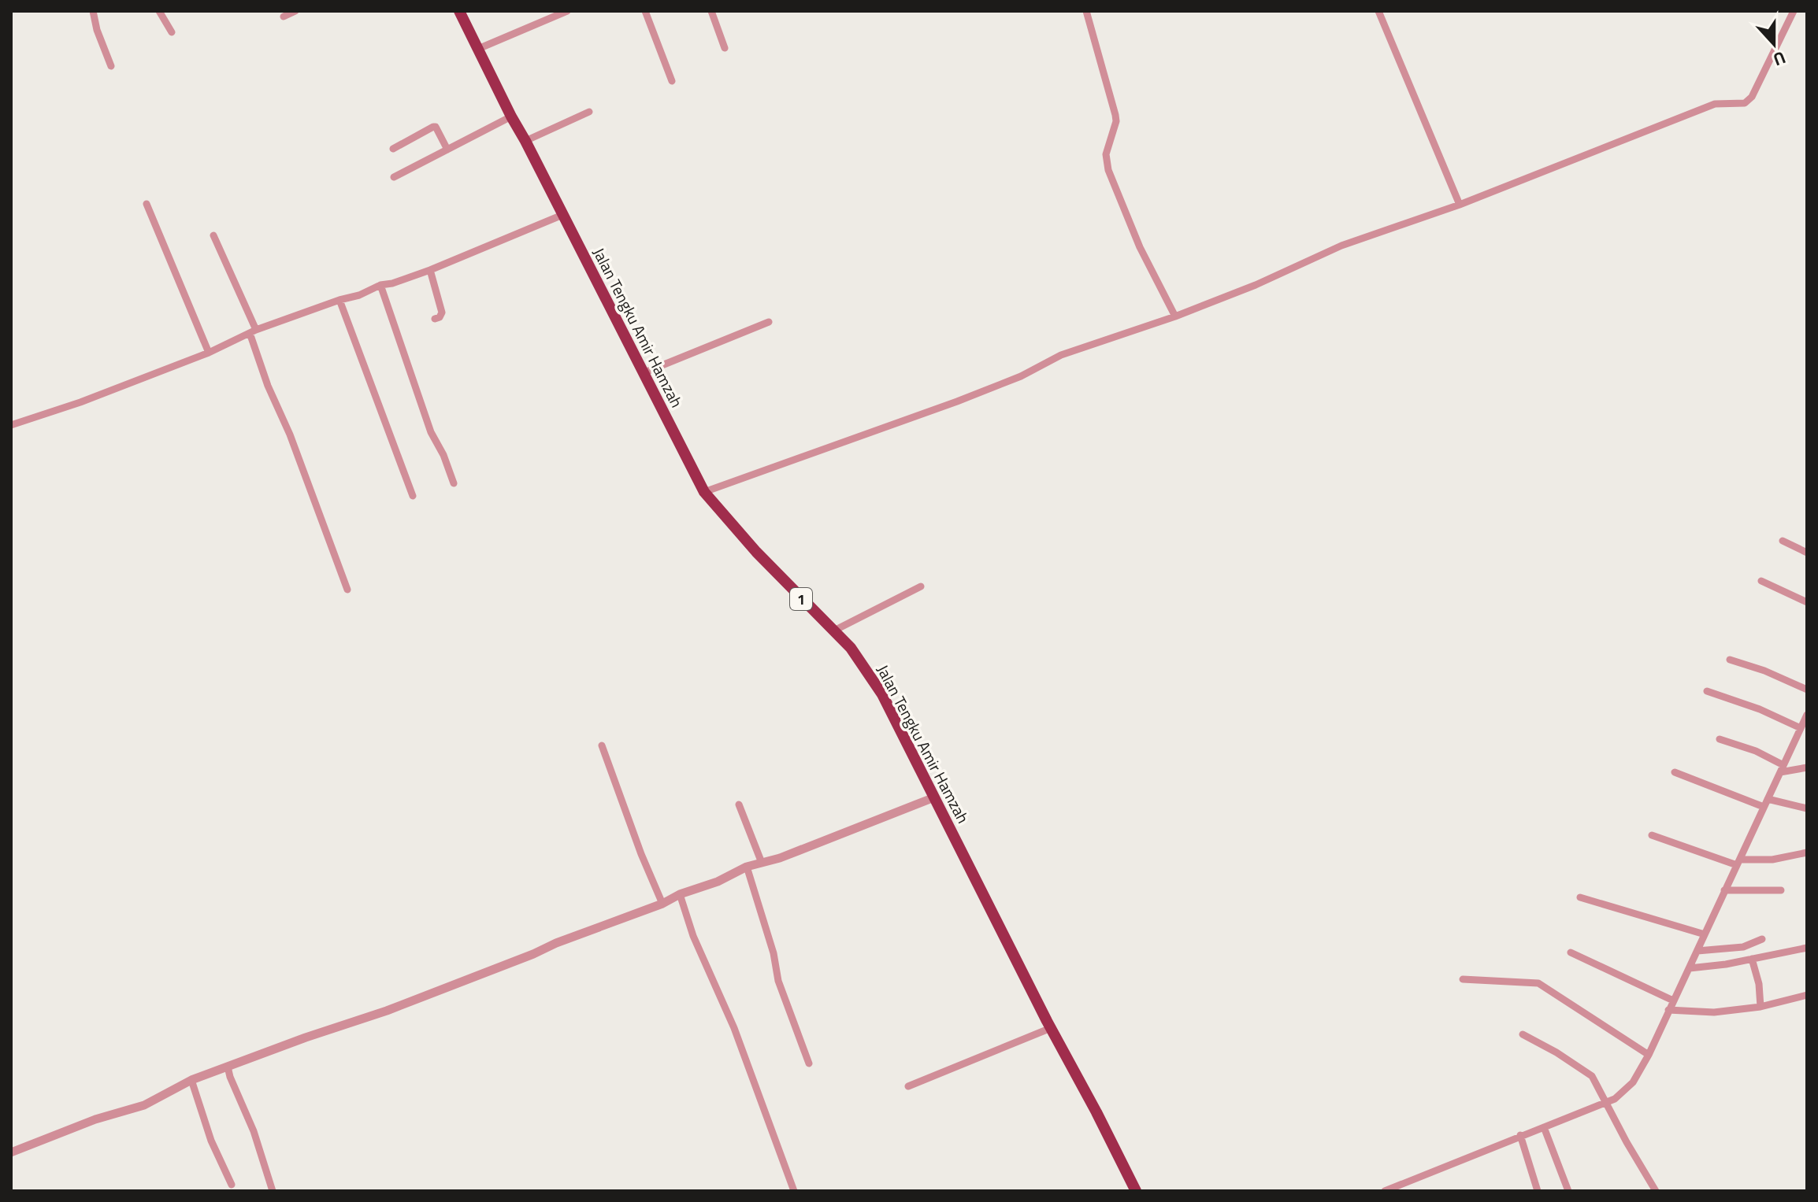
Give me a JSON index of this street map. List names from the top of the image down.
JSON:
{
  "streets": {
    "highway": ["Jalan Tengku Amir Hamzah", "1"]
  },
  "north": "bottom"
}
